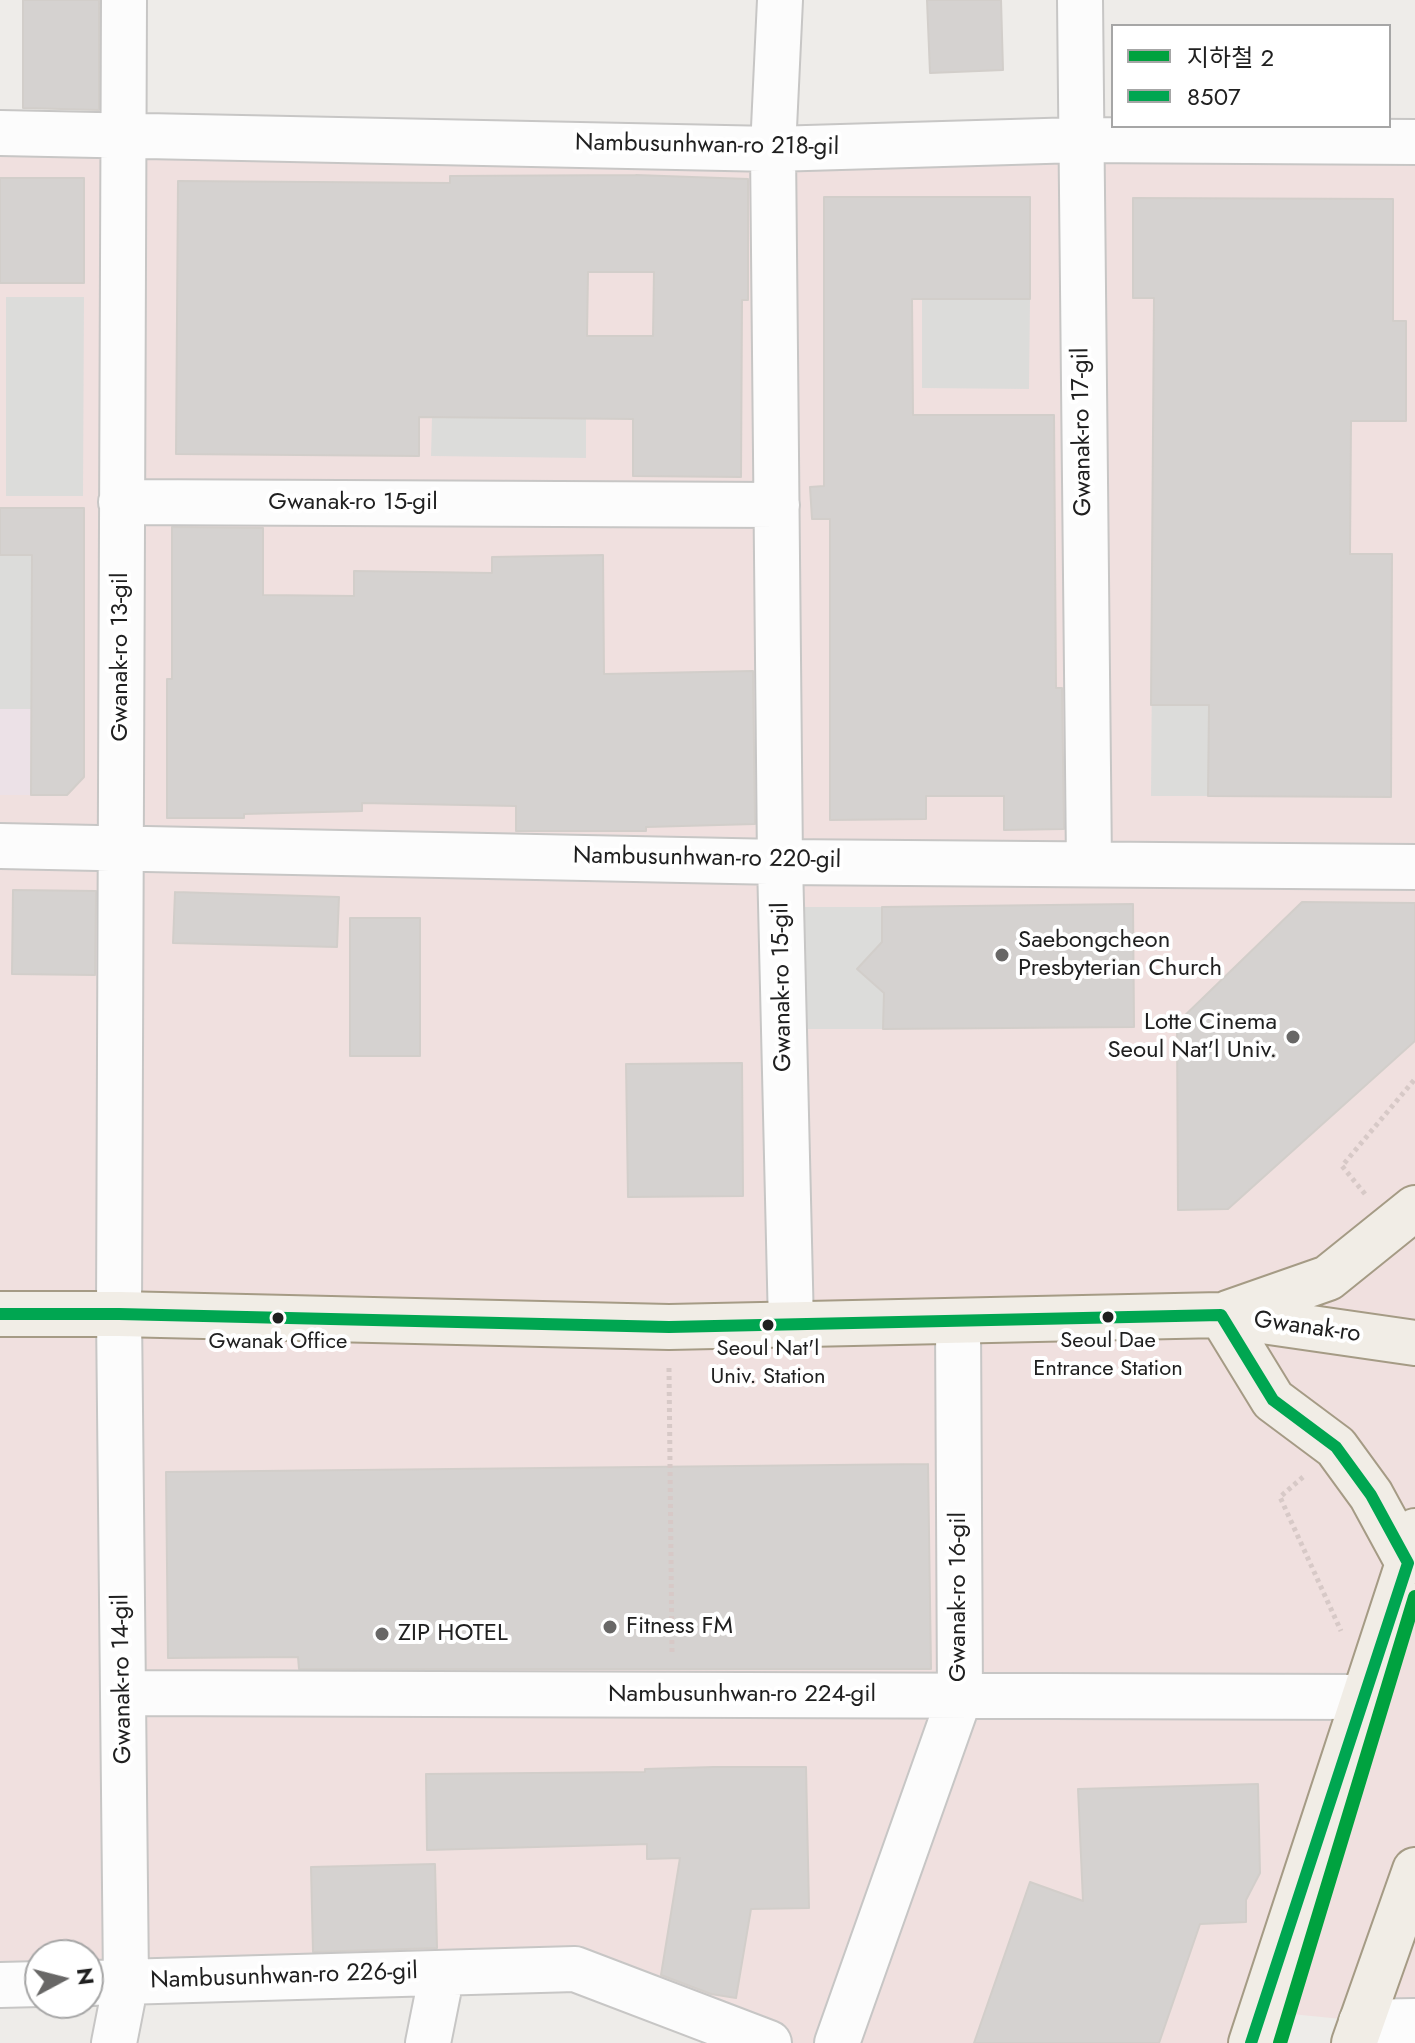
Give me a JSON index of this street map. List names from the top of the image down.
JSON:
{
  "streets": {
    "main road": ["Gwanak-ro"],
    "street": [
      "Nambusunhwan-ro 218-gil",
      "Gwanak-ro 17-gil",
      "Gwanak-ro 15-gil",
      "Gwanak-ro 13-gil",
      "Nambusunhwan-ro 220-gil",
      "Gwanak-ro 16-gil",
      "Gwanak-ro 14-gil",
      "Nambusunhwan-ro 224-gil",
      "Nambusunhwan-ro 226-gil"
    ]
  },
  "crossings": [
    ["Nambusunhwan-ro 218-gil", "Gwanak-ro 17-gil"],
    ["Nambusunhwan-ro 218-gil", "Gwanak-ro 15-gil"],
    ["Nambusunhwan-ro 218-gil", "Gwanak-ro 13-gil"],
    ["Gwanak-ro 17-gil", "Nambusunhwan-ro 220-gil"],
    ["Gwanak-ro 15-gil", "Gwanak-ro 13-gil"],
    ["Gwanak-ro 15-gil", "Nambusunhwan-ro 220-gil"],
    ["Gwanak-ro 15-gil", "Gwanak-ro"],
    ["Gwanak-ro 13-gil", "Nambusunhwan-ro 220-gil"],
    ["Gwanak-ro 13-gil", "Gwanak-ro"],
    ["Gwanak-ro 13-gil", "Gwanak-ro 14-gil"],
    ["Gwanak-ro", "Gwanak-ro 16-gil"],
    ["Gwanak-ro", "Gwanak-ro 14-gil"],
    ["Gwanak-ro 16-gil", "Nambusunhwan-ro 224-gil"],
    ["Gwanak-ro 14-gil", "Nambusunhwan-ro 224-gil"],
    ["Gwanak-ro 14-gil", "Nambusunhwan-ro 226-gil"]
  ],
  "places": [
    "Saebongcheon Presbyterian Church",
    "Lotte Cinema Seoul Nat'l Univ.",
    "Seoul Dae Entrance Station",
    "Gwanak Office",
    "Seoul Nat'l Univ. Station",
    "Fitness FM",
    "ZIP HOTEL"
  ],
  "lines": ["transit line 8507", "metro line 2"],
  "legend": ["지하철 2", "8507"],
  "north": "right"
}
